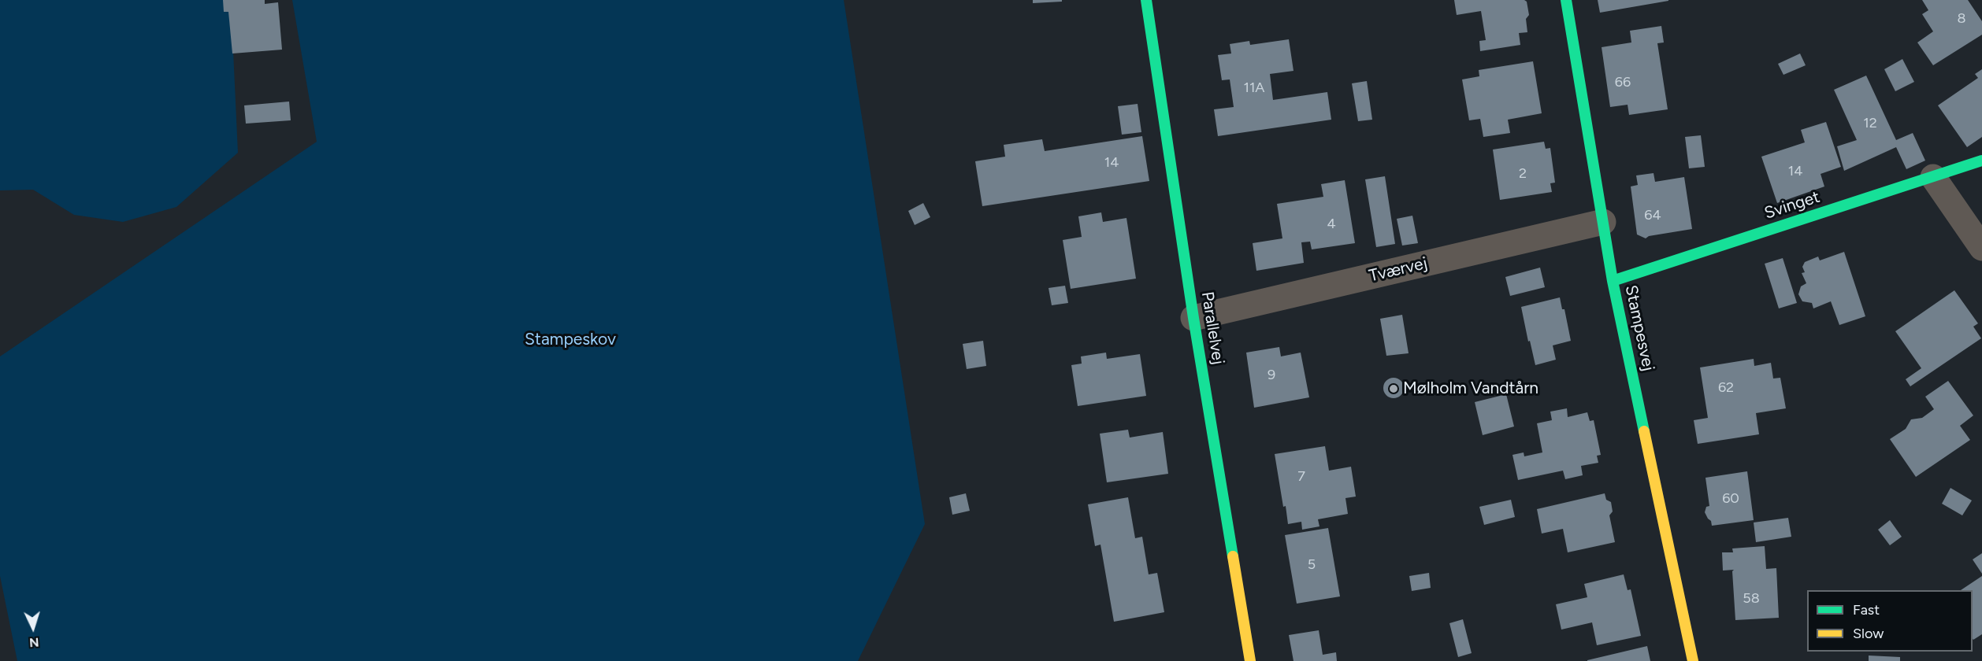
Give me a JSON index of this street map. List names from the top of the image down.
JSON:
{
  "streets": {
    "street": [
      "Svinget",
      "Tværvej",
      "Parallelvej",
      "Stampesvej"
    ]
  },
  "crossings": [
    ["Svinget", "Stampesvej"],
    ["Tværvej", "Parallelvej"],
    ["Tværvej", "Stampesvej"]
  ],
  "parks": ["Stampeskov"],
  "places": ["Mølholm Vandtårn"],
  "house_numbers": [
    "8",
    "66",
    "11A",
    "12",
    "14",
    "14",
    "2",
    "64",
    "4",
    "9",
    "62",
    "7",
    "60",
    "5",
    "58"
  ],
  "legend": ["Fast", "Slow"],
  "north": "bottom"
}
